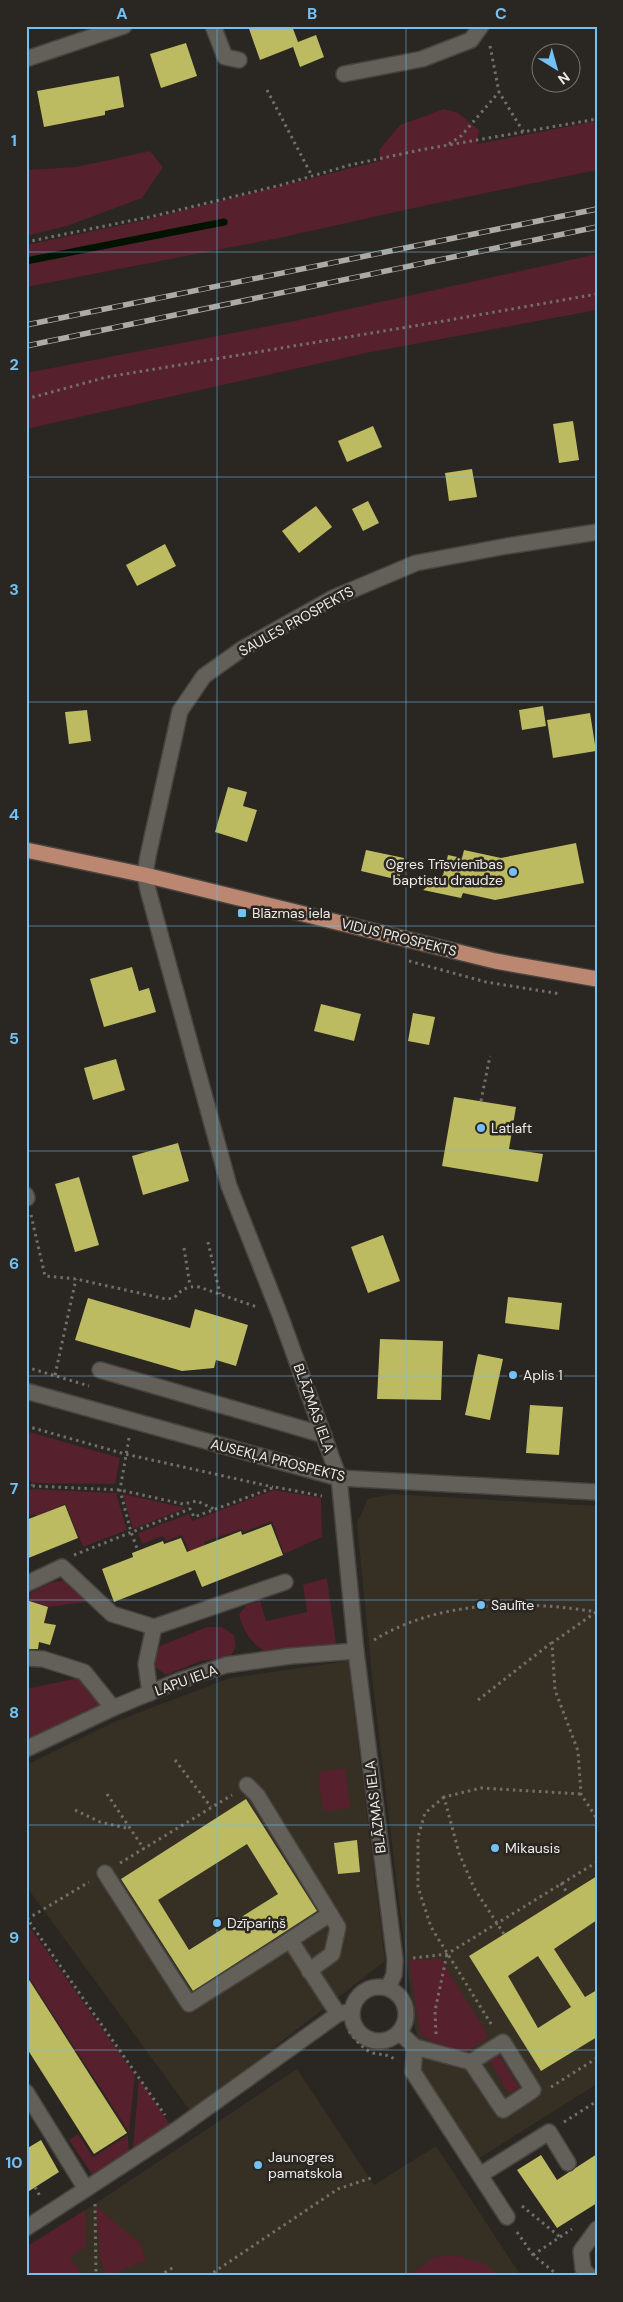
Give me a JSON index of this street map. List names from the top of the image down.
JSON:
{
  "streets": {
    "main road": ["VIDUS PROSPEKTS"],
    "street": [
      "SAULES PROSPEKTS",
      "BLĀZMAS IELA",
      "AUSEKĻA PROSPEKTS",
      "LAPU IELA"
    ]
  },
  "crossings": [
    ["SAULES PROSPEKTS", "VIDUS PROSPEKTS"],
    ["SAULES PROSPEKTS", "BLĀZMAS IELA"],
    ["VIDUS PROSPEKTS", "BLĀZMAS IELA"],
    ["BLĀZMAS IELA", "AUSEKĻA PROSPEKTS"],
    ["BLĀZMAS IELA", "LAPU IELA"]
  ],
  "places": {
    "other": [
      "Ogres Trīsvienības baptistu draudze",
      "Latlaft",
      "Aplis 1",
      "Saulīte",
      "Mikausis",
      "Dzīpariņš",
      "Jaunogres pamatskola"
    ],
    "transit": ["Blāzmas iela"]
  },
  "north": "bottom right",
  "grid": {
    "columns": ["A", "B", "C"],
    "rows": [
      "1",
      "2",
      "3",
      "4",
      "5",
      "6",
      "7",
      "8",
      "9",
      "10"
    ]
  }
}
